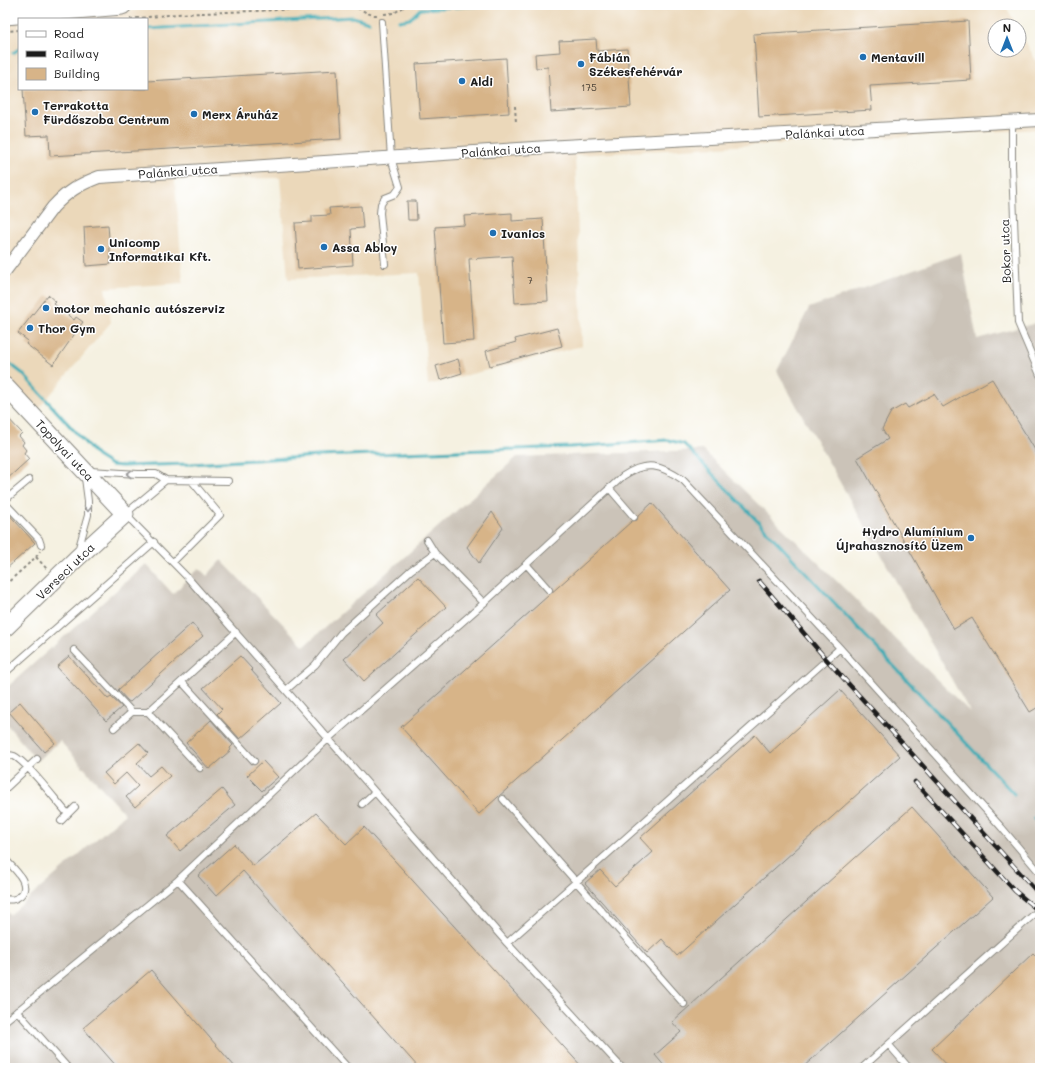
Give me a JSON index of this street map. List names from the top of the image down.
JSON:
{
  "streets": {
    "street": ["Palánkai utca", "Topolyai utca", "Verseci utca"],
    "lane": ["Bokor utca"]
  },
  "crossings": [
    ["Palánkai utca", "Bokor utca"],
    ["Topolyai utca", "Verseci utca"]
  ],
  "places": [
    "Mentavill",
    "Fábián Székesfehérvár",
    "Aldi",
    "Terrakotta Fürdőszoba Centrum",
    "Merx Áruház",
    "Ivanics",
    "Assa Abloy",
    "Unicomp Informatikai Kft.",
    "motor mechanic autószerviz",
    "Thor Gym",
    "Hydro Alumínium Újrahasznosító Üzem"
  ],
  "house_numbers": ["175", "7"],
  "legend": ["Road", "Railway", "Building"],
  "north": "top"
}
